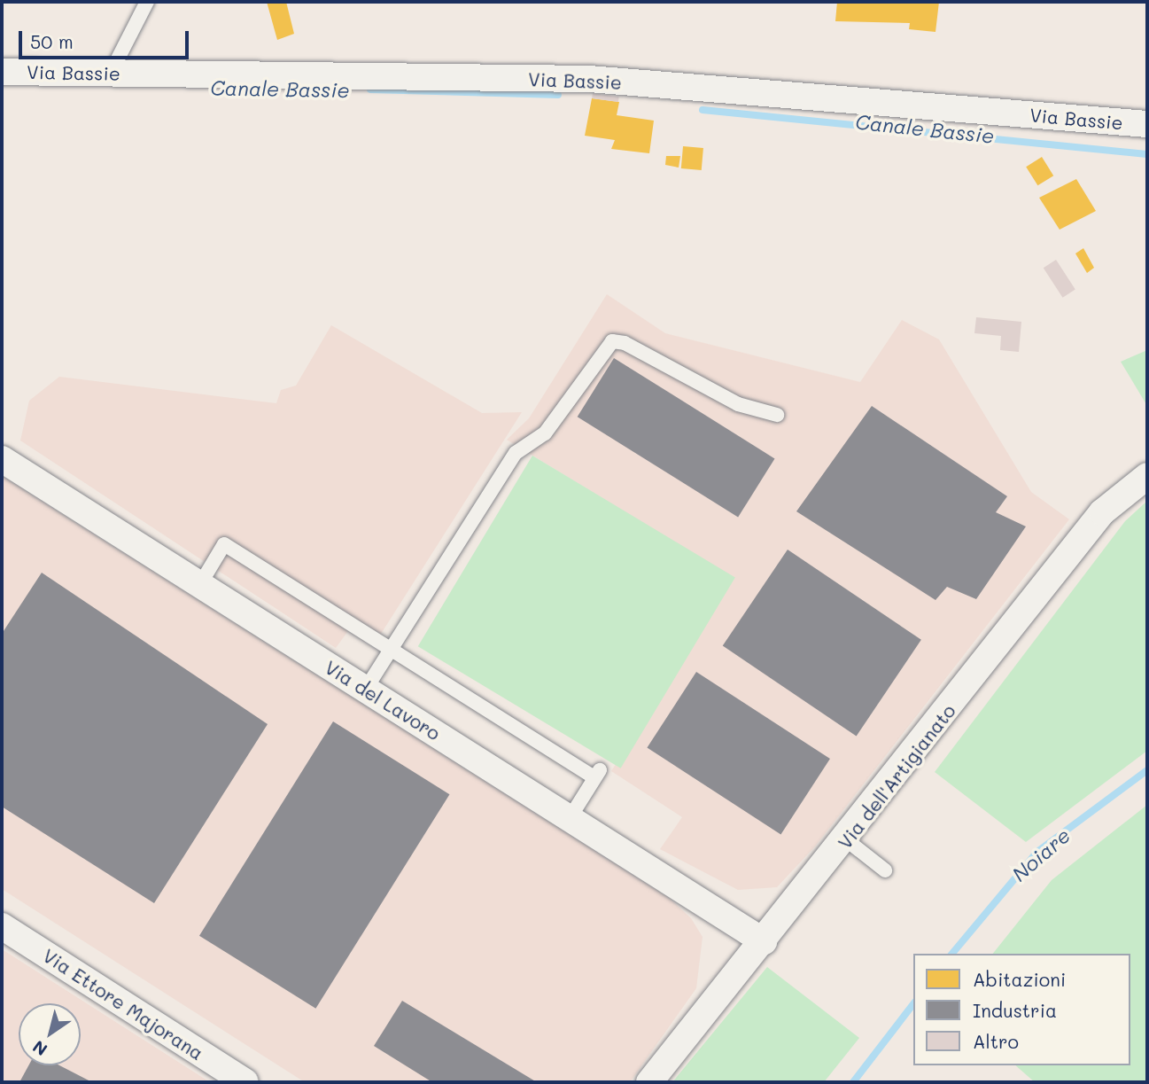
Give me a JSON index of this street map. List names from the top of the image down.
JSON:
{
  "streets": {
    "street": [
      "Via Bassie",
      "Via del Lavoro",
      "Via dell'Artigianato",
      "Via Ettore Majorana"
    ]
  },
  "crossings": [
    ["Via del Lavoro", "Via dell'Artigianato"]
  ],
  "water": ["Canale Bassie", "Noiare"],
  "legend": ["Abitazioni", "Industria", "Altro"],
  "scale_bar": "50 m",
  "north": "bottom left"
}
